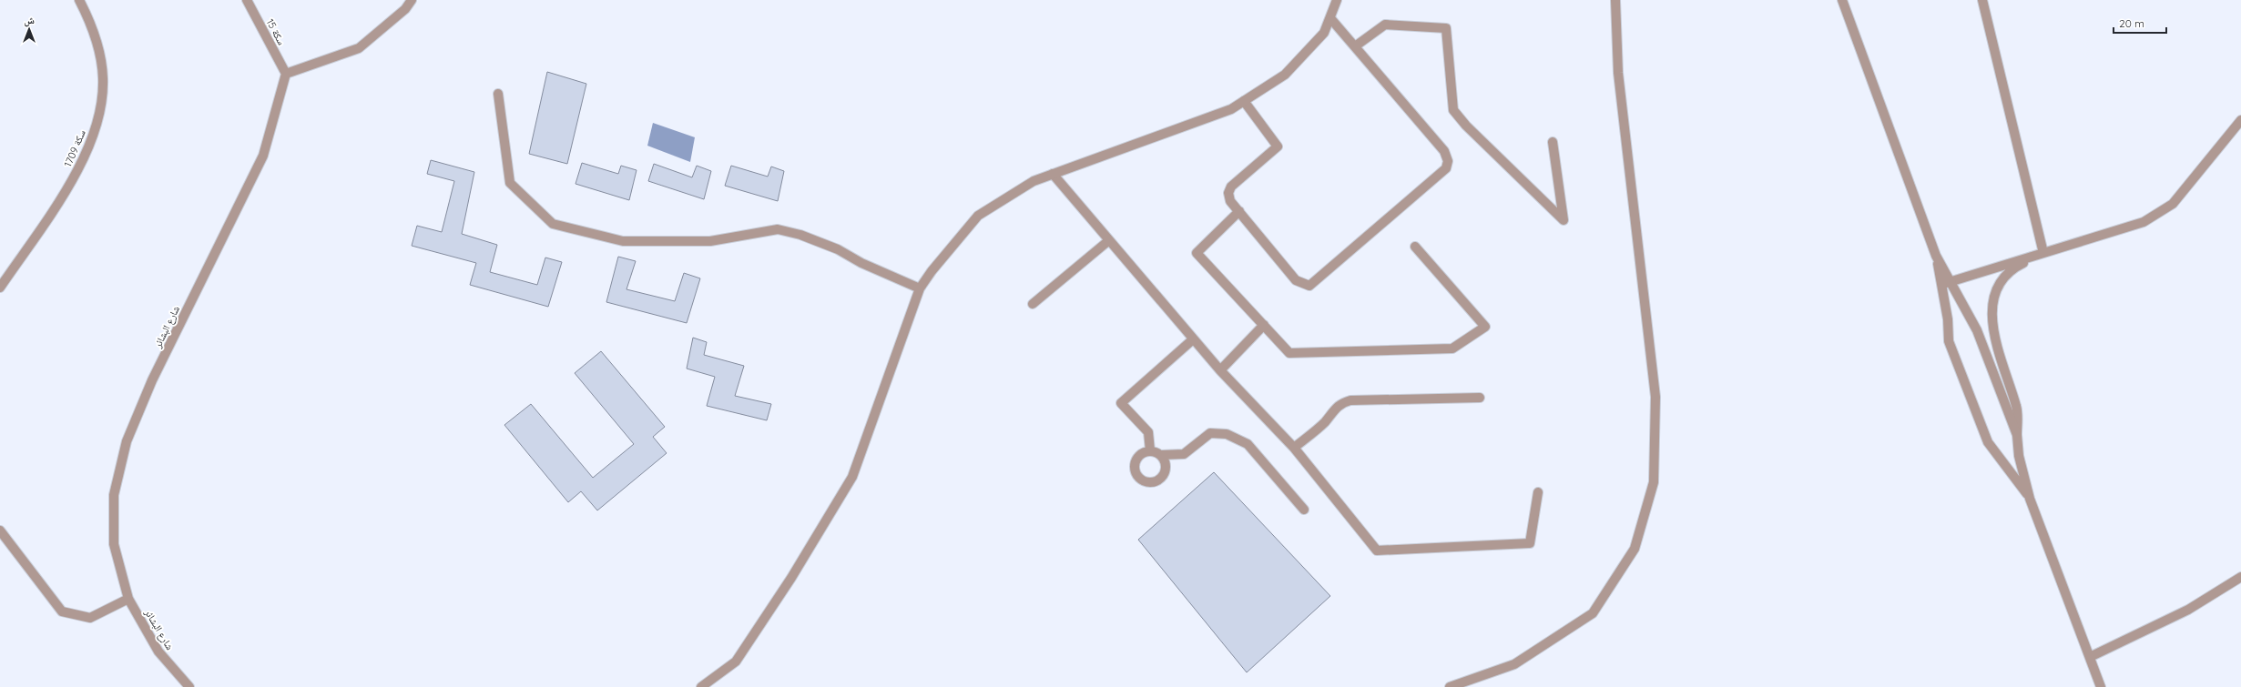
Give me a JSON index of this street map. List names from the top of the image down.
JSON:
{
  "streets": {
    "street": ["سكة 15", "سكة 1709", "شارع البشائر"]
  },
  "crossings": [
    ["سكة 15", "شارع البشائر"]
  ],
  "scale_bar": "20 m",
  "north": "top"
}
